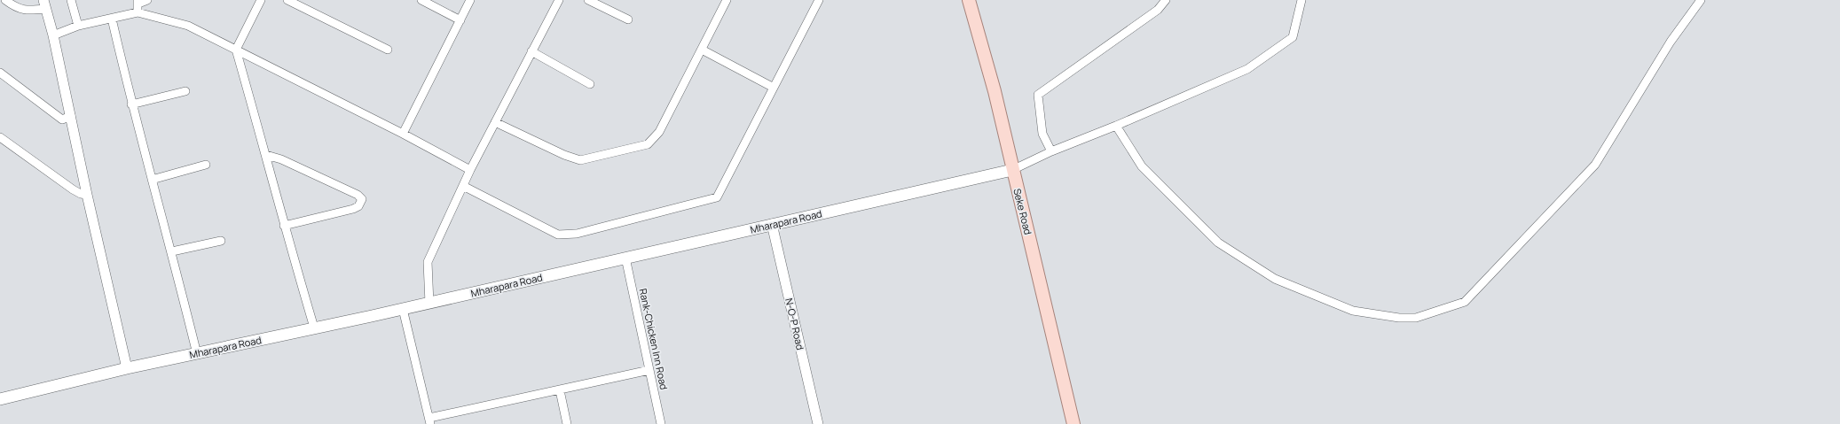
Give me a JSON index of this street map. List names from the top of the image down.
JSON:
{
  "streets": {
    "main road": ["Seke Road", "Mharapara Road"],
    "street": ["N-O-P Road", "Rank-Chicken Inn Road"]
  },
  "crossings": [
    ["Seke Road", "Mharapara Road"],
    ["Mharapara Road", "N-O-P Road"],
    ["Mharapara Road", "Rank-Chicken Inn Road"]
  ]
}
